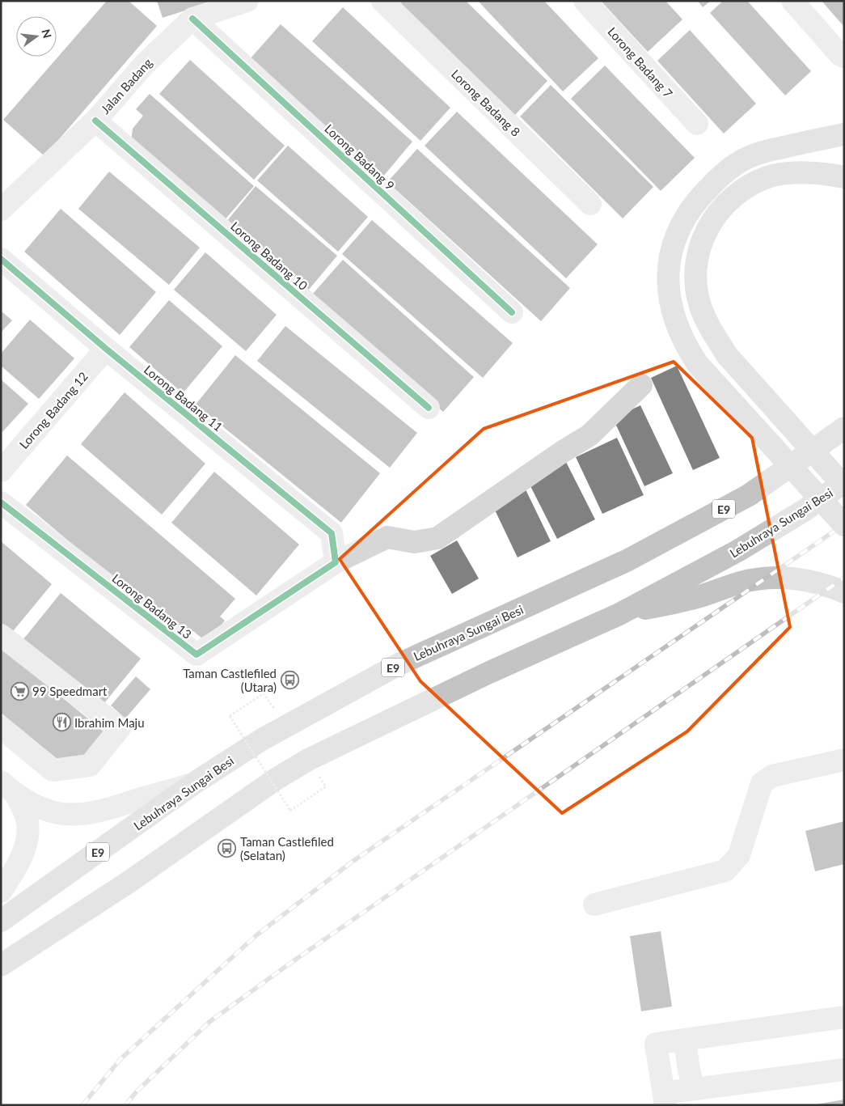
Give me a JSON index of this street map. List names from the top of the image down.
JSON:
{
  "streets": {
    "highway": ["E9", "Lebuhraya Sungai Besi"],
    "street": [
      "Lorong Badang 7",
      "Jalan Badang",
      "Lorong Badang 8",
      "Lorong Badang 9",
      "Lorong Badang 10",
      "Lorong Badang 11",
      "Lorong Badang 12",
      "Lorong Badang 13"
    ]
  },
  "crossings": [
    ["Jalan Badang", "Lorong Badang 9"],
    ["Jalan Badang", "Lorong Badang 10"],
    ["Lorong Badang 11", "Lorong Badang 12"],
    ["Lorong Badang 11", "Lorong Badang 13"]
  ],
  "places": {
    "bus stop": ["Taman Castlefiled (Utara)", "Taman Castlefiled (Selatan)"],
    "supermarket": ["99 Speedmart"],
    "restaurant": ["Ibrahim Maju"]
  },
  "north": "right"
}
